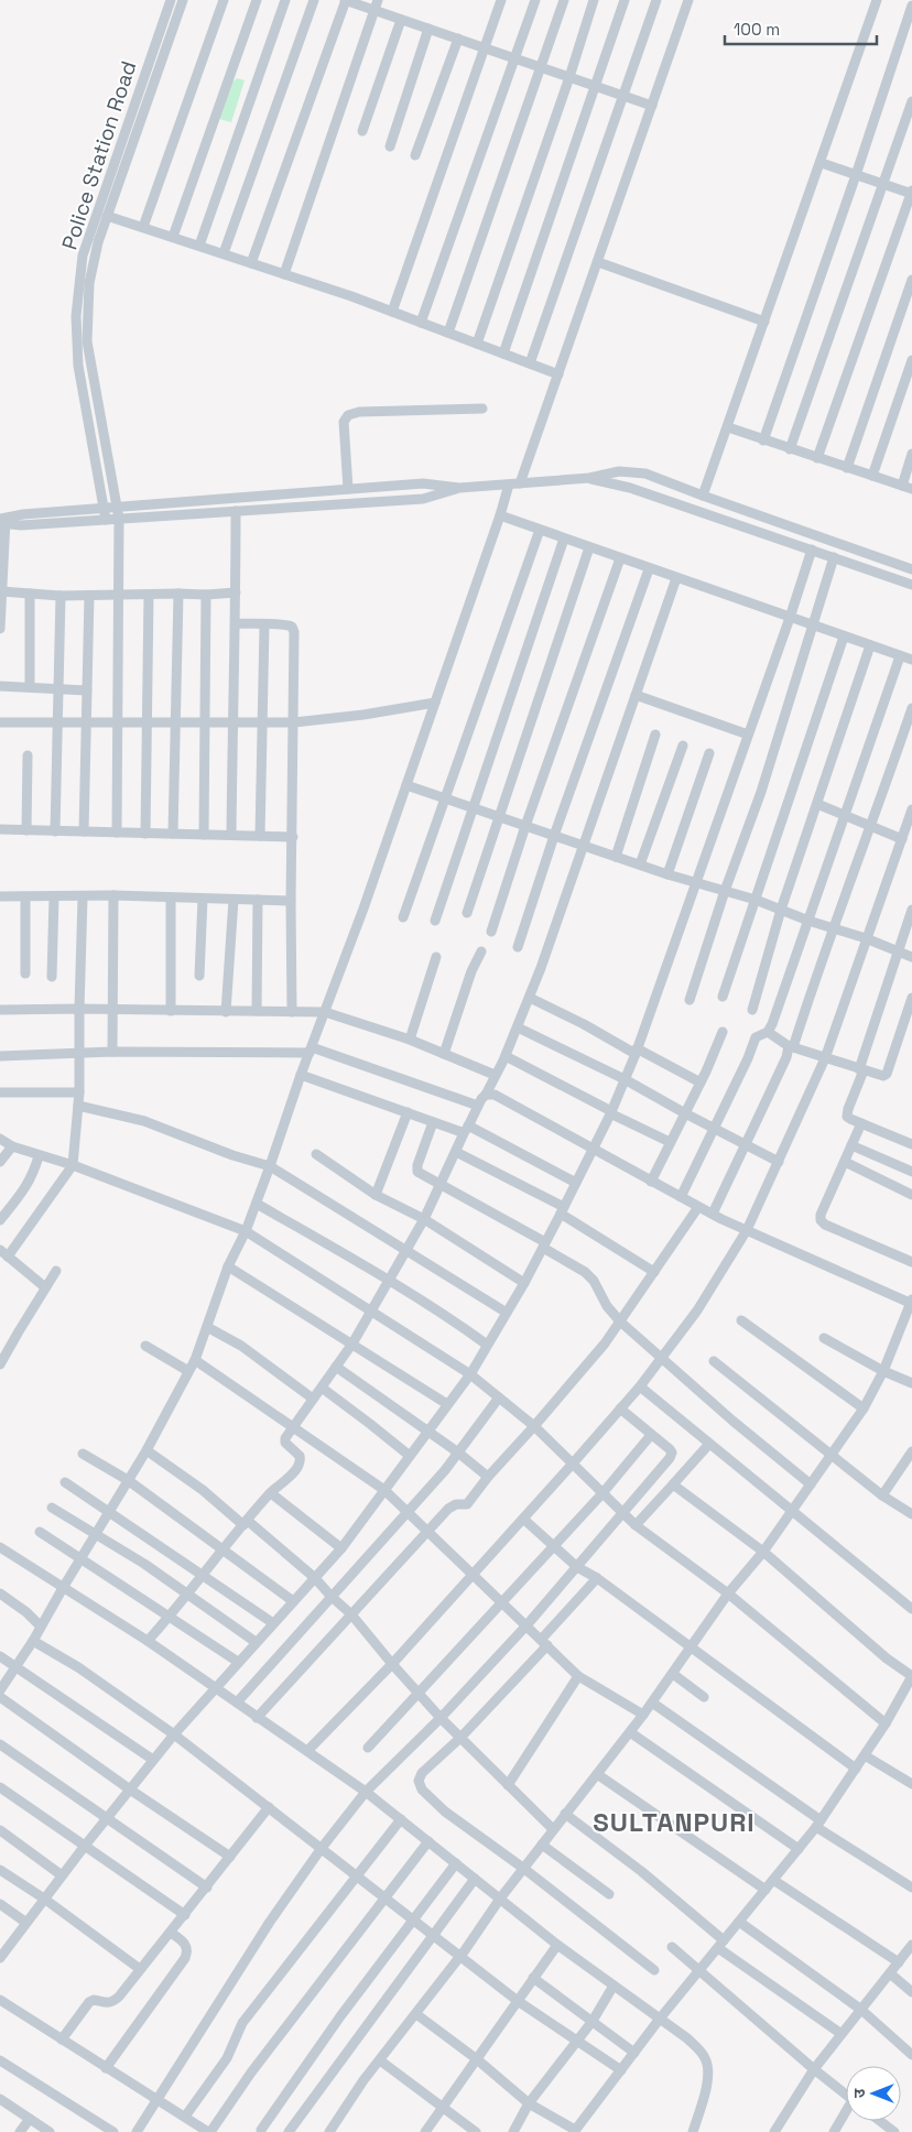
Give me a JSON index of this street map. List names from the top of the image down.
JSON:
{
  "streets": {
    "street": ["Police Station Road"]
  },
  "districts": ["SULTANPURI"],
  "scale_bar": "100 m",
  "north": "left"
}
